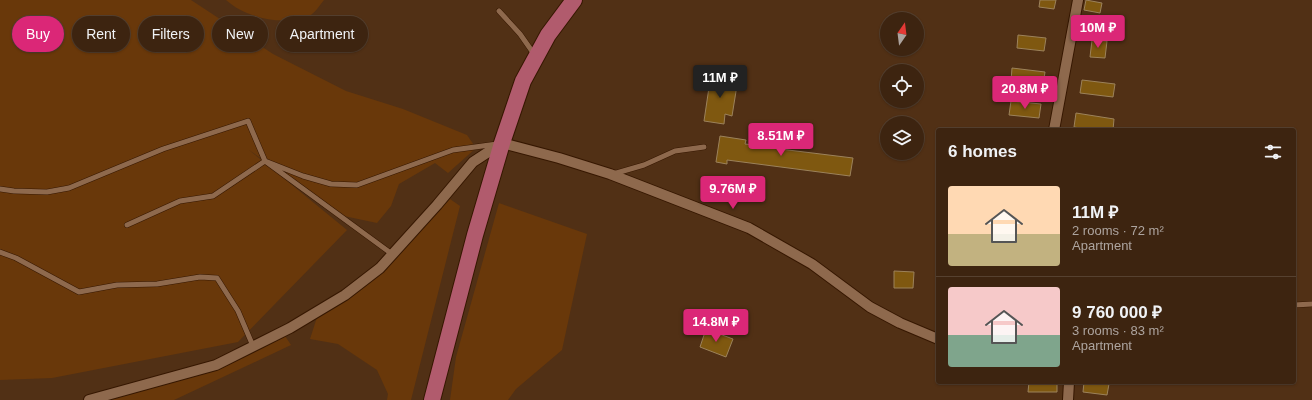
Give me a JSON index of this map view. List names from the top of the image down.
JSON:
{
  "north": "top",
  "page": {
    "price": [
      "10M ₽",
      "11M ₽",
      "20.8M ₽",
      "8.51M ₽",
      "9.76M ₽",
      "14.8M ₽"
    ],
    "chip": [
      "Buy",
      "Rent",
      "Filters",
      "New",
      "Apartment"
    ],
    "heading": "6 homes",
    "list": [
      {
        "name": "11M ₽",
        "note": "2 rooms · 72 m² · Apartment"
      },
      {
        "name": "9 760 000 ₽",
        "note": "3 rooms · 83 m² · Apartment"
      }
    ]
  }
}
